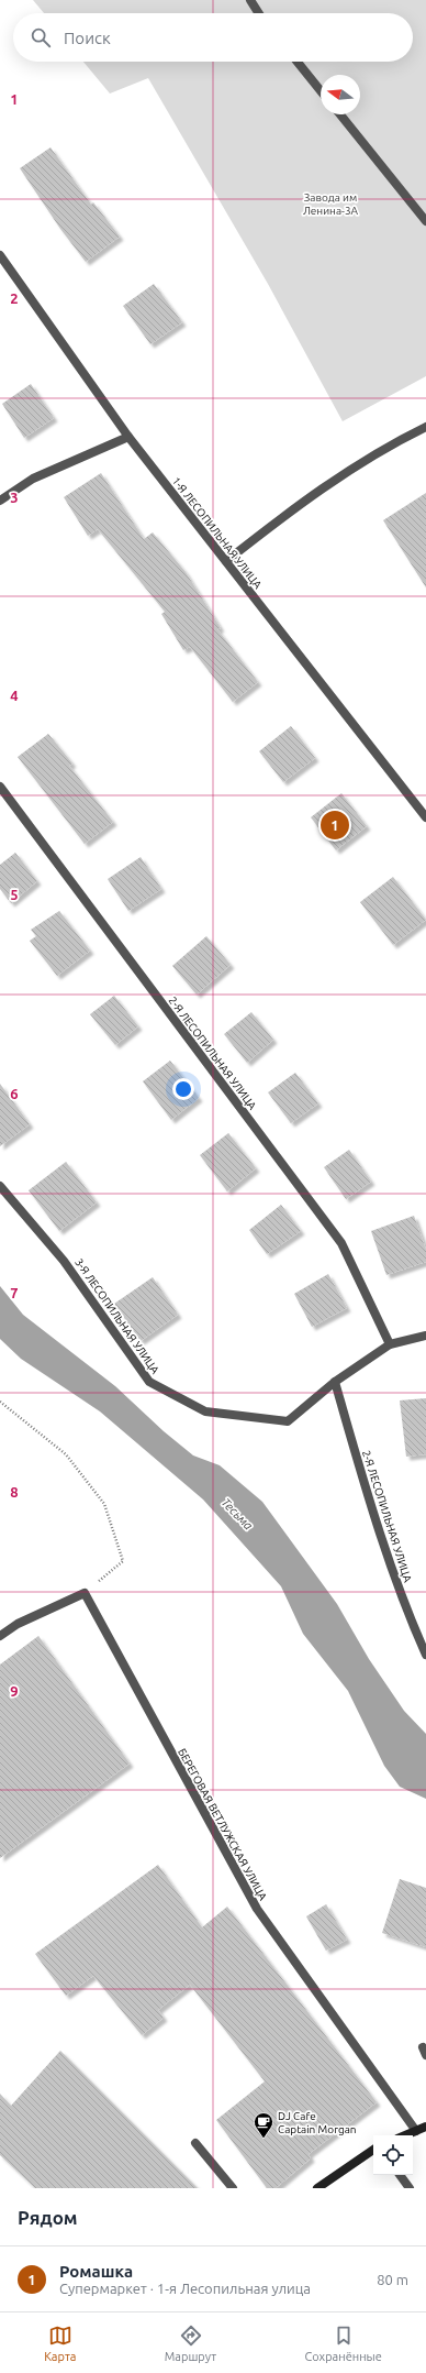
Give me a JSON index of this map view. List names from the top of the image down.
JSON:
{
  "streets": {
    "street": [
      "1-Я ЛЕСОПИЛЬНАЯ УЛИЦА",
      "2-Я ЛЕСОПИЛЬНАЯ УЛИЦА",
      "3-Я ЛЕСОПИЛЬНАЯ УЛИЦА",
      "БЕРЕГОВАЯ ВЕТЛУЖСКАЯ УЛИЦА"
    ]
  },
  "crossings": [
    ["2-Я ЛЕСОПИЛЬНАЯ УЛИЦА", "3-Я ЛЕСОПИЛЬНАЯ УЛИЦА"]
  ],
  "water": ["Тесьма"],
  "parks": ["Завода им Ленина-3А"],
  "places": {
    "cafe": ["DJ Cafe Captain Morgan"]
  },
  "north": "left",
  "page": {
    "search": "Поиск",
    "pins": "1",
    "heading": "Рядом",
    "list": [
      {
        "mark": "1",
        "name": "Ромашка",
        "note": "Супермаркет · 1-я Лесопильная улица",
        "value": "80 m"
      }
    ],
    "nav": ["Карта", "Маршрут", "Сохранённые"]
  },
  "grid": {
    "rows": [
      "1",
      "2",
      "3",
      "4",
      "5",
      "6",
      "7",
      "8",
      "9"
    ]
  }
}
